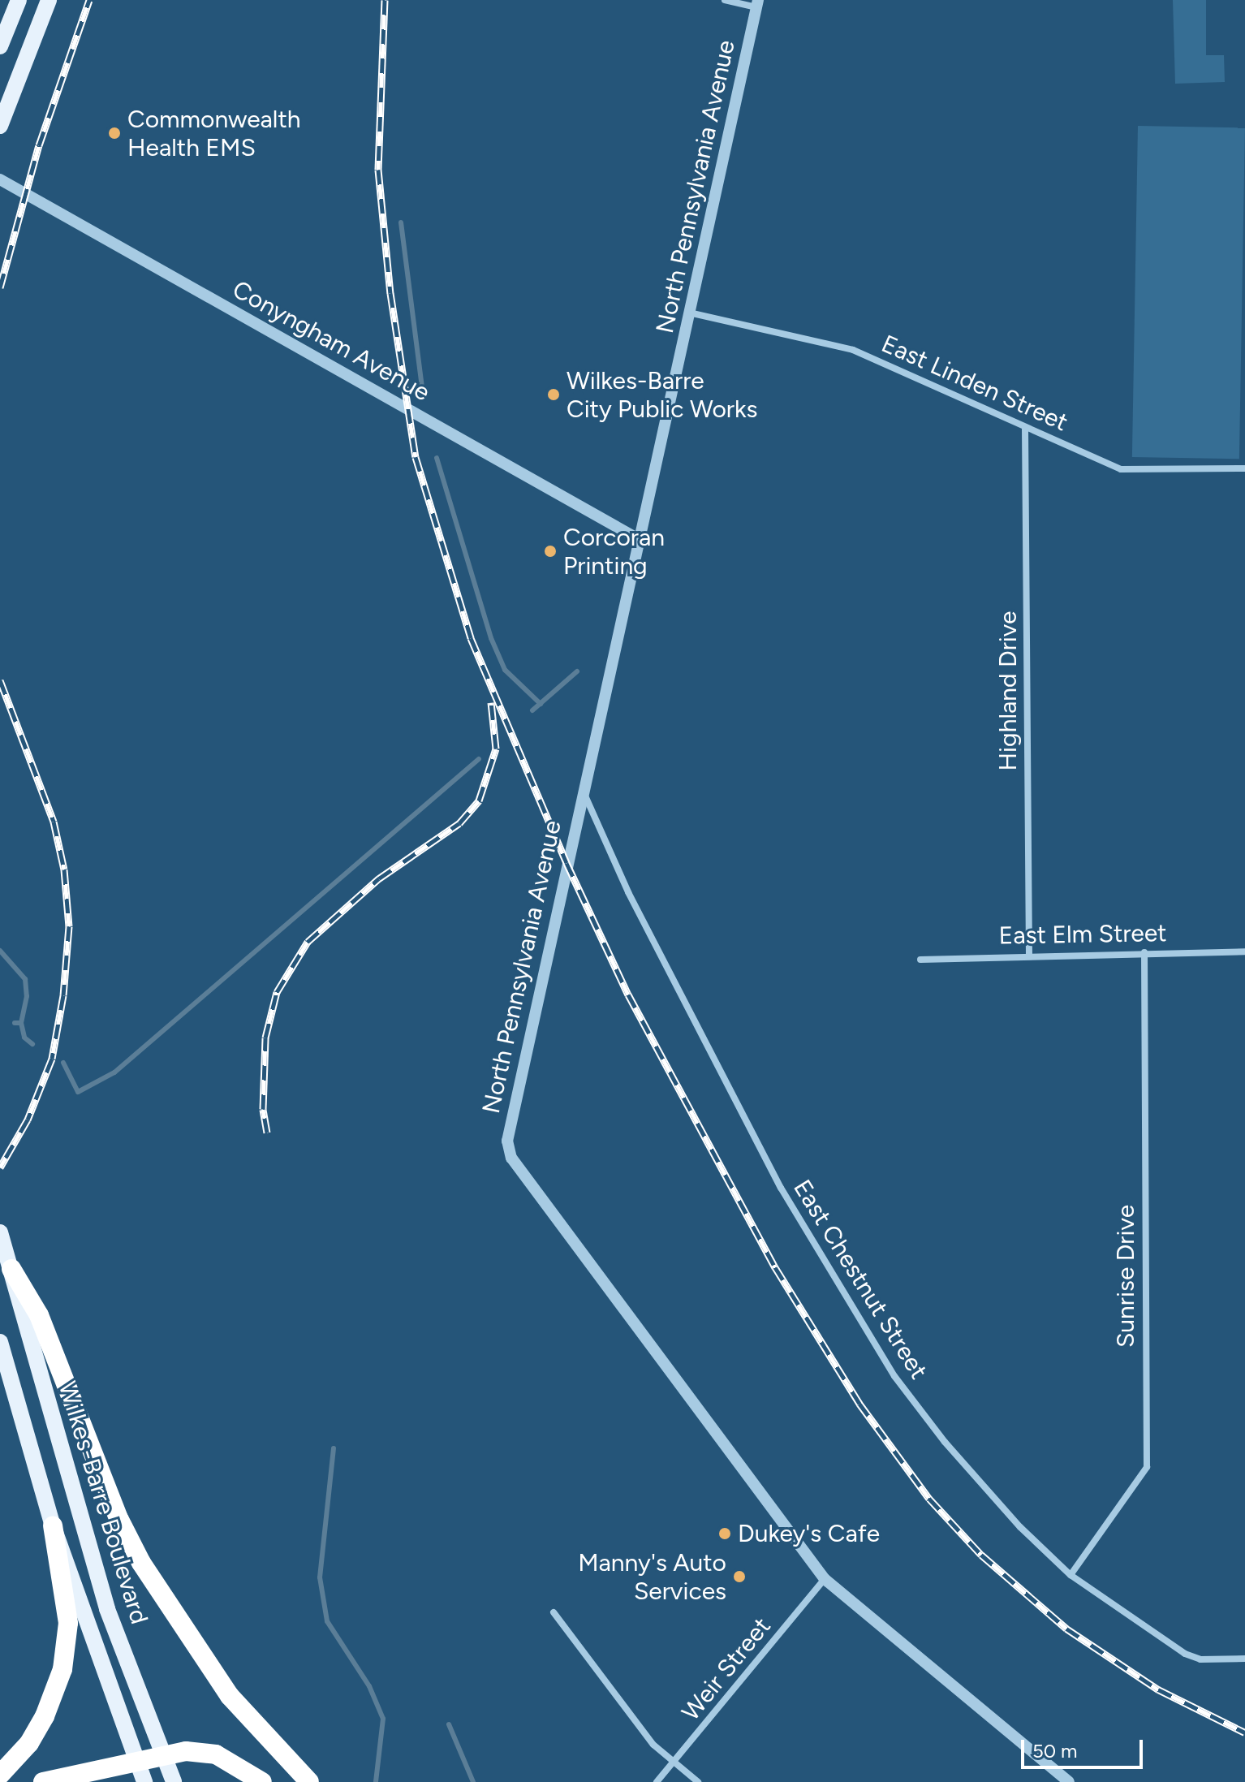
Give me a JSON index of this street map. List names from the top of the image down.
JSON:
{
  "streets": {
    "main road": ["Wilkes-Barre Boulevard"],
    "street": [
      "North Pennsylvania Avenue",
      "Conyngham Avenue",
      "East Linden Street",
      "Highland Drive",
      "East Elm Street",
      "Sunrise Drive",
      "East Chestnut Street",
      "Weir Street"
    ]
  },
  "crossings": [
    ["North Pennsylvania Avenue", "Conyngham Avenue"],
    ["North Pennsylvania Avenue", "East Linden Street"],
    ["North Pennsylvania Avenue", "East Chestnut Street"],
    ["North Pennsylvania Avenue", "Weir Street"],
    ["East Linden Street", "Highland Drive"],
    ["Highland Drive", "East Elm Street"],
    ["East Elm Street", "Sunrise Drive"],
    ["Sunrise Drive", "East Chestnut Street"]
  ],
  "places": [
    "Commonwealth Health EMS",
    "Wilkes-Barre City Public Works",
    "Corcoran Printing",
    "Dukey's Cafe",
    "Manny's Auto Services"
  ],
  "scale_bar": "50 m"
}
